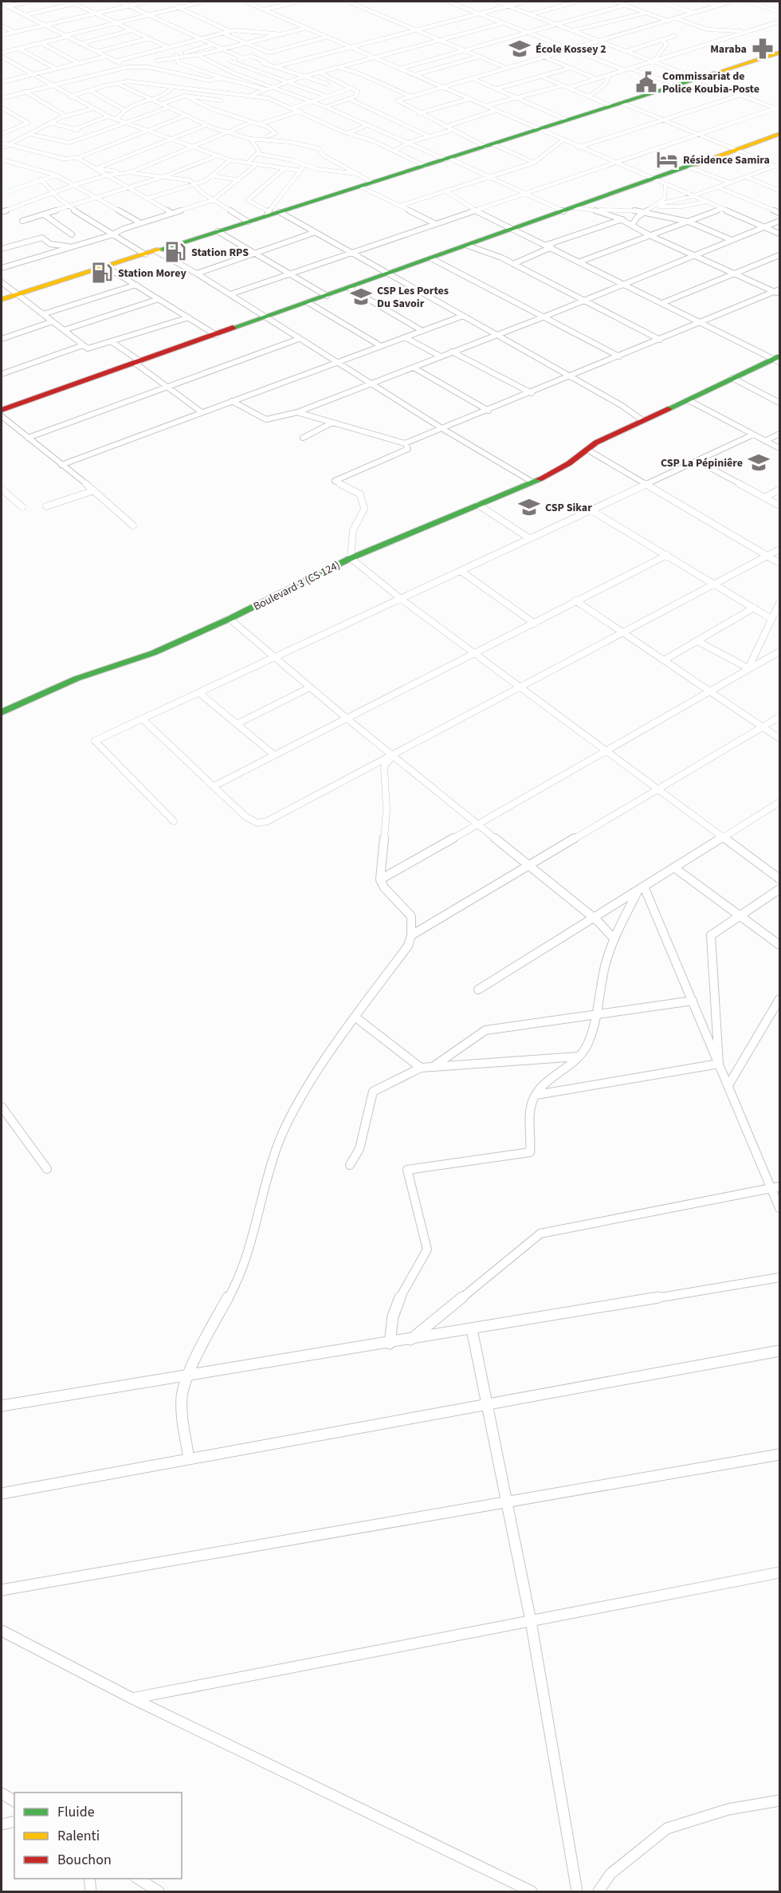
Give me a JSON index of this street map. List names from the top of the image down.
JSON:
{
  "streets": {
    "street": ["Boulevard 3 (CS 124)"]
  },
  "places": {
    "school or university": [
      "École Kossey 2",
      "CSP Les Portes Du Savoir",
      "CSP La Pépiniêre",
      "CSP Sikar"
    ],
    "pharmacy": ["Maraba"],
    "public building": ["Commissariat de Police Koubia-Poste"],
    "hotel": ["Résidence Samira"],
    "fuel station": ["Station RPS", "Station Morey"]
  },
  "legend": ["Fluide", "Ralenti", "Bouchon"]
}
